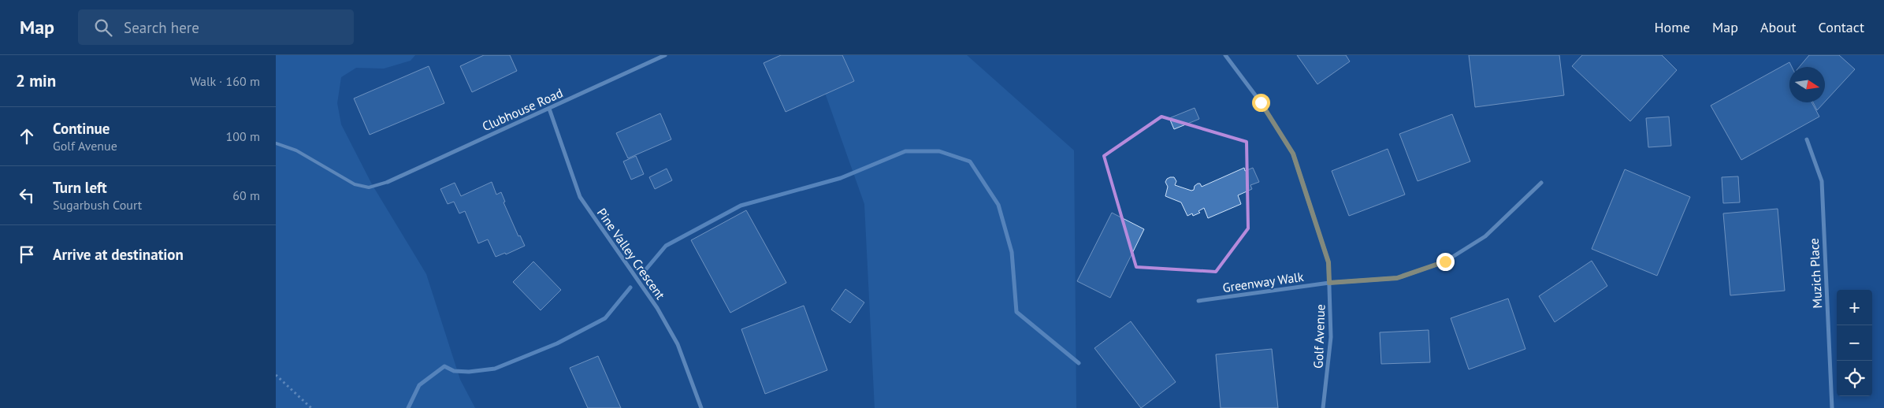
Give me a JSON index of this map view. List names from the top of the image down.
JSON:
{
  "streets": {
    "street": [
      "Clubhouse Road",
      "Pine Valley Crescent",
      "Muzich Place",
      "Greenway Walk",
      "Golf Avenue"
    ]
  },
  "crossings": [
    ["Clubhouse Road", "Pine Valley Crescent"],
    ["Greenway Walk", "Golf Avenue"]
  ],
  "north": "right",
  "page": {
    "header": "Map",
    "search": "Search here",
    "nav": [
      "Home",
      "Map",
      "About",
      "Contact"
    ],
    "heading": ["2 min", "Walk · 160 m"],
    "list": [
      ["Continue", "Golf Avenue", "100 m"],
      ["Turn left", "Sugarbush Court", "60 m"],
      "Arrive at destination"
    ],
    "map_buttons": ["+", "−"]
  }
}
